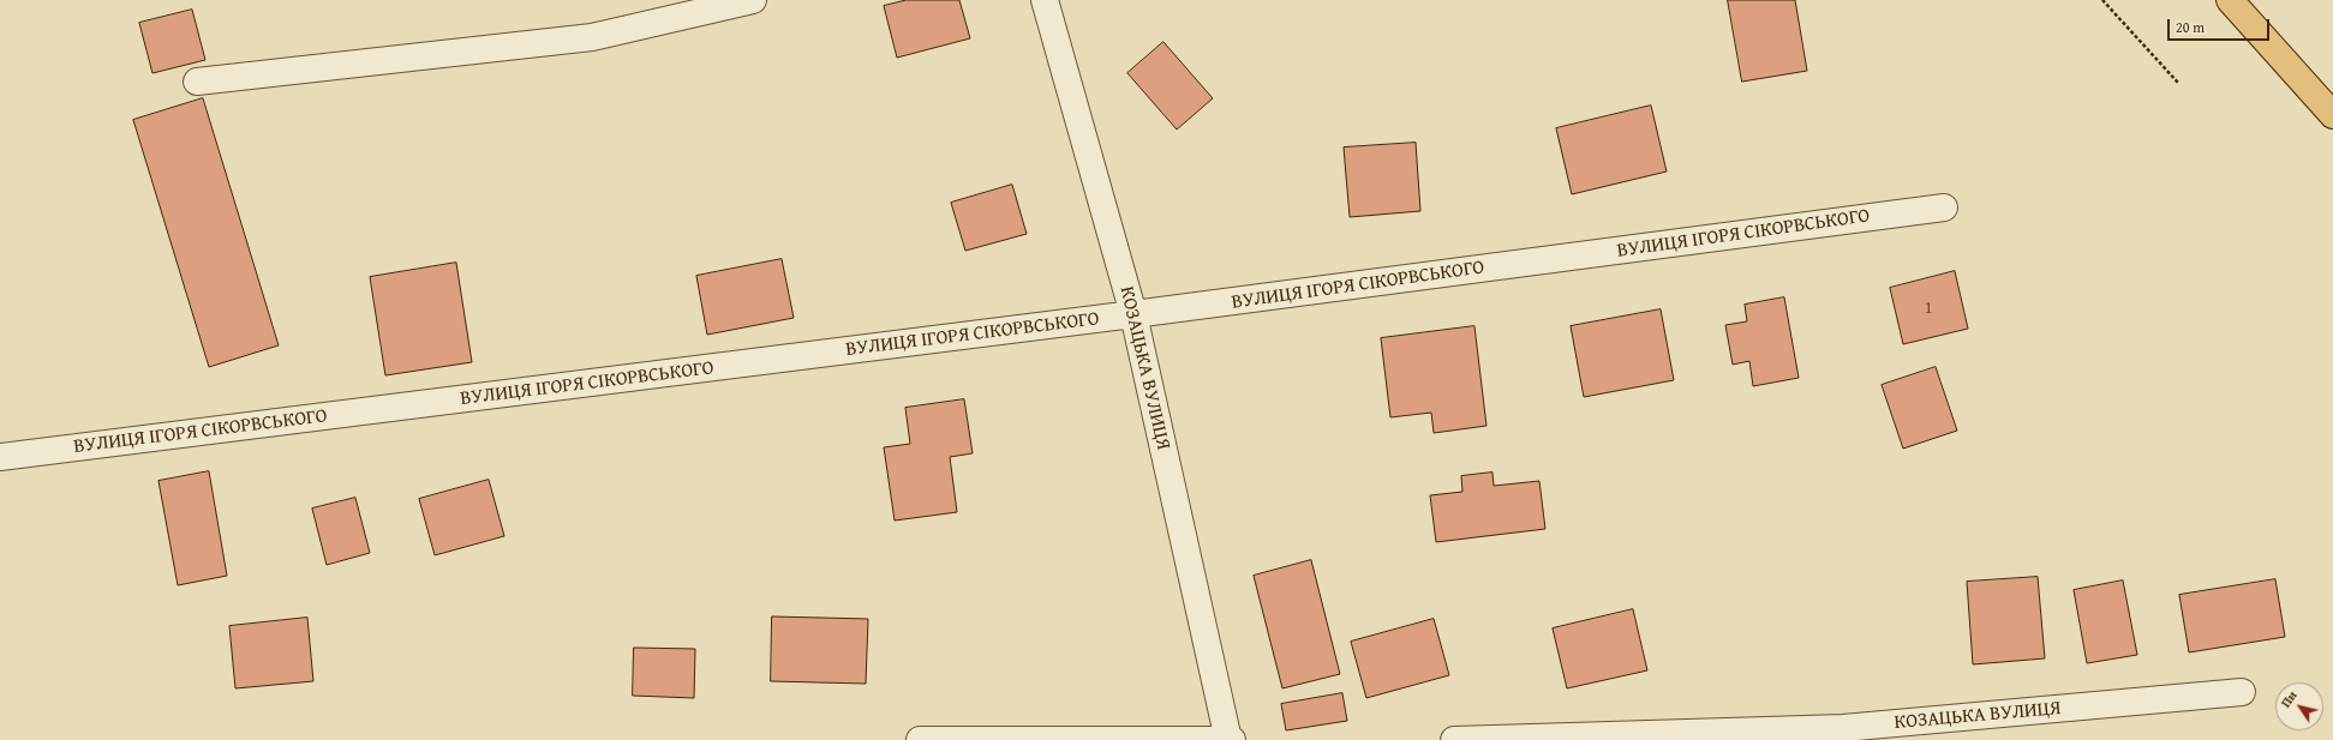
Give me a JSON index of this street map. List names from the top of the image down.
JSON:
{
  "streets": {
    "street": ["ВУЛИЦЯ ІГОРЯ СІКОРВСЬКОГО", "КОЗАЦЬКА ВУЛИЦЯ"]
  },
  "crossings": [
    ["ВУЛИЦЯ ІГОРЯ СІКОРВСЬКОГО", "КОЗАЦЬКА ВУЛИЦЯ"]
  ],
  "house_numbers": ["1"],
  "scale_bar": "20 m",
  "north": "top left"
}
